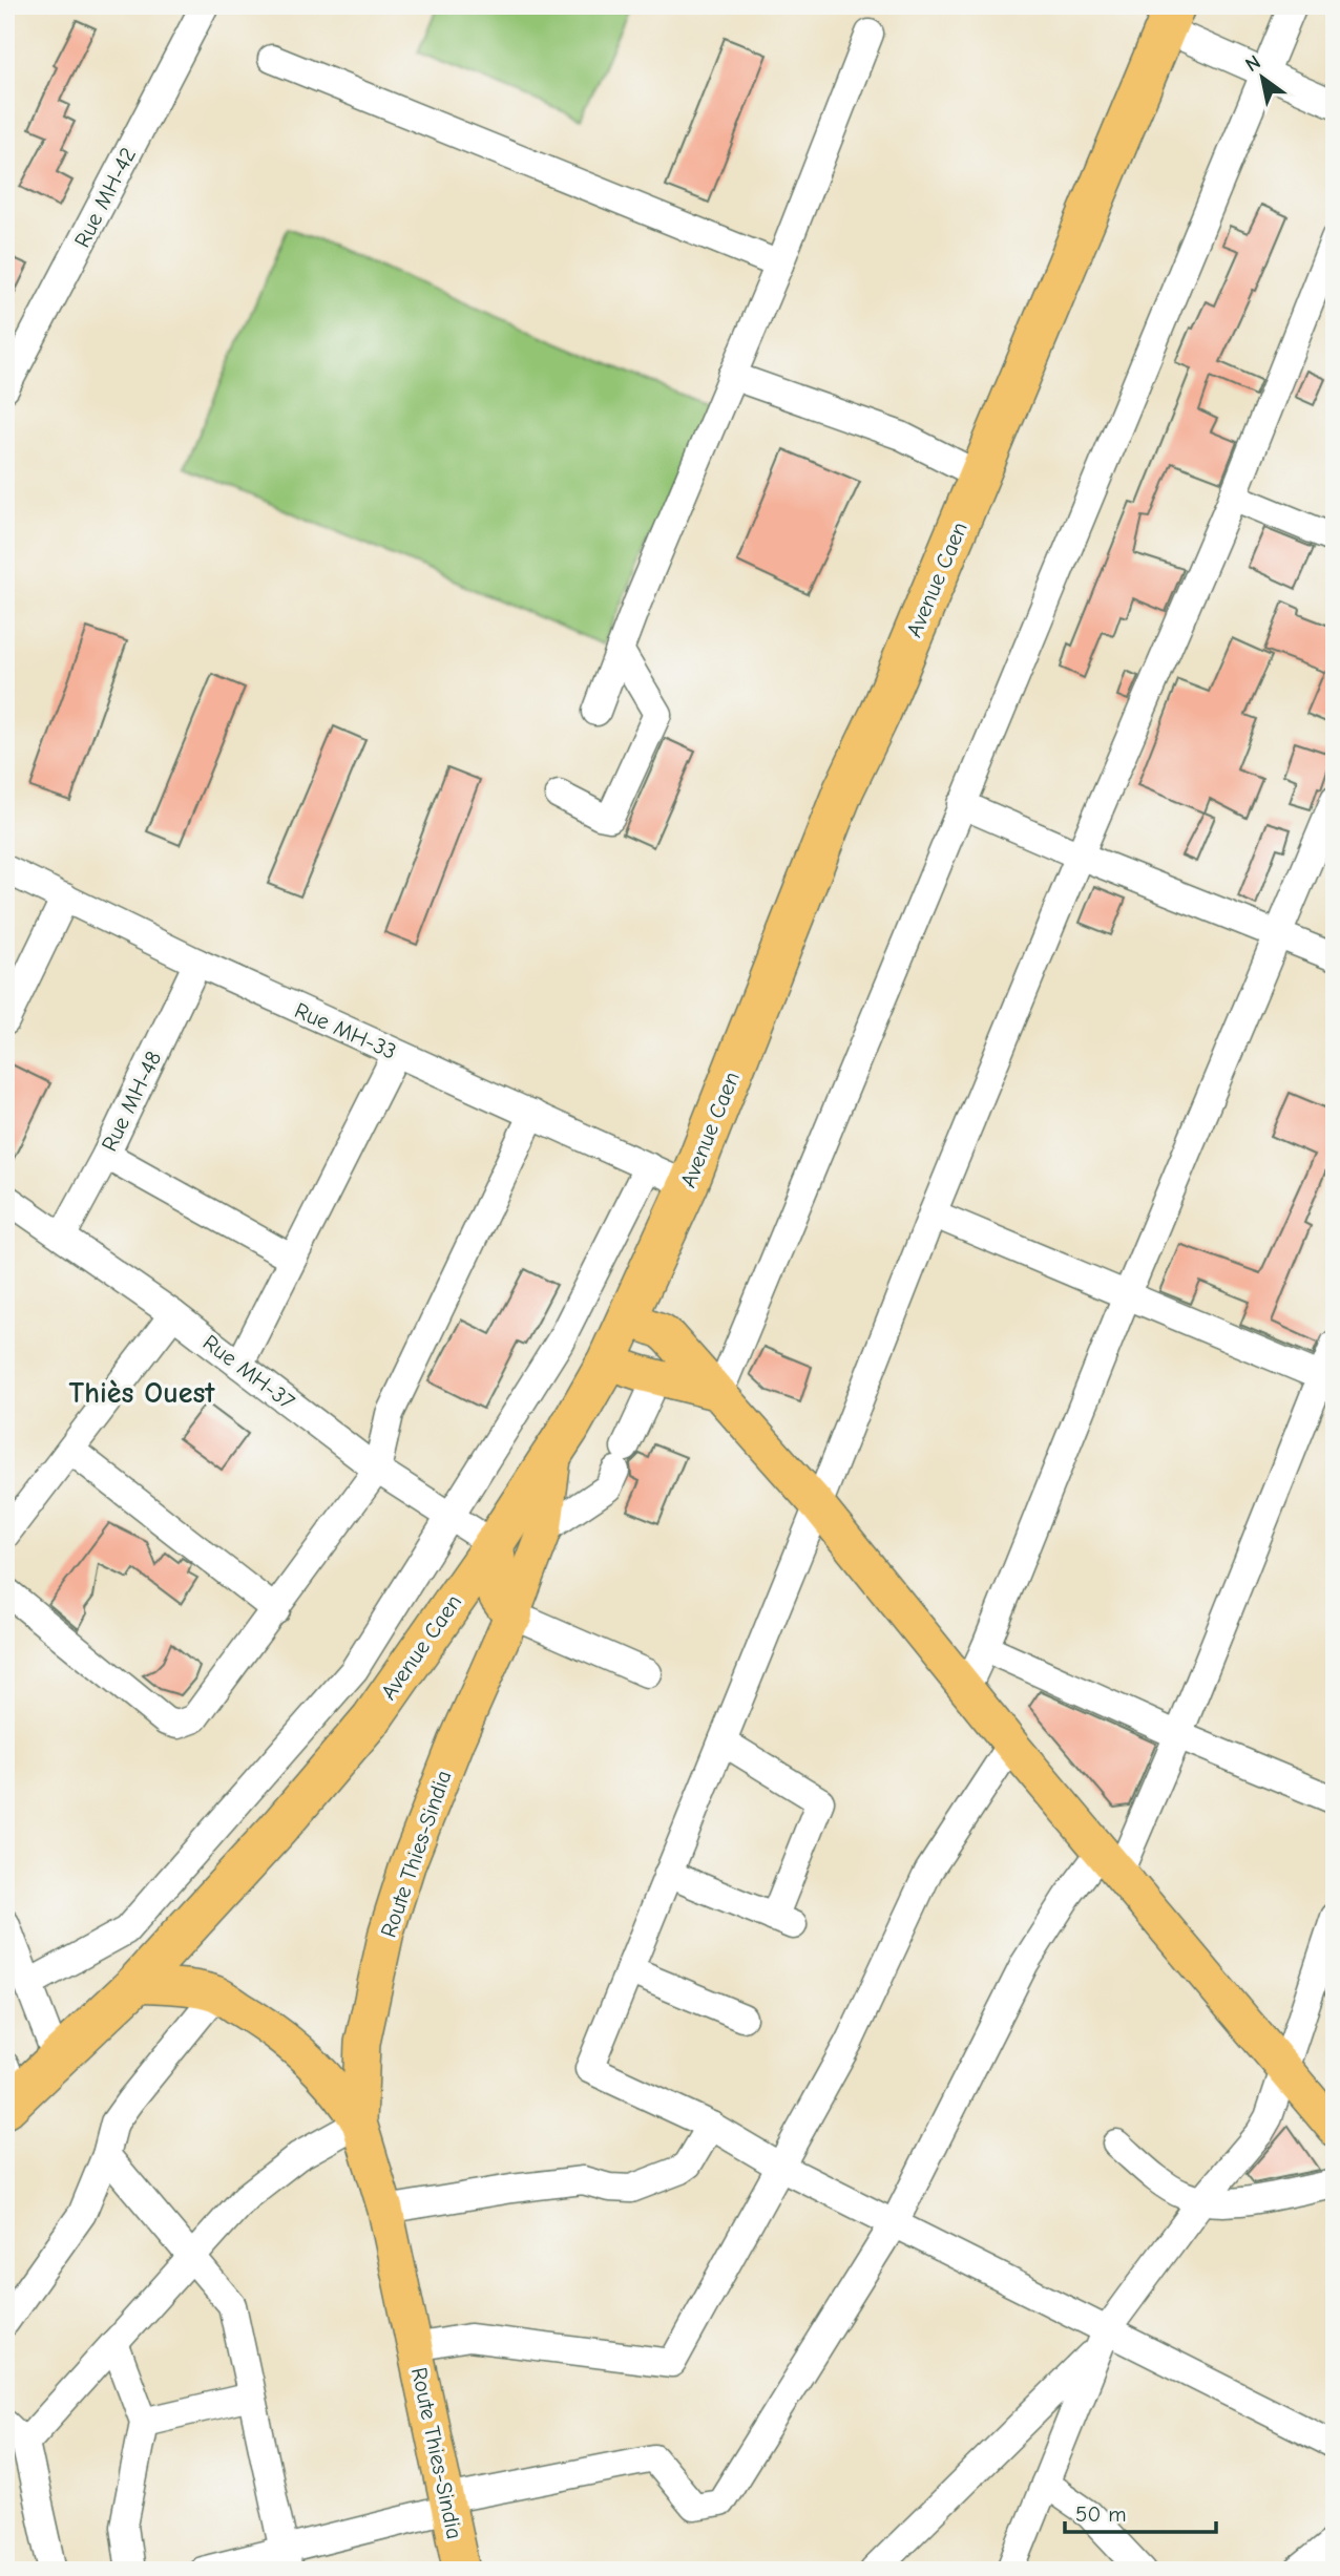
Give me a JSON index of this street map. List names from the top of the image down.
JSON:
{
  "streets": {
    "highway": ["Avenue Caen"],
    "main road": ["Route Thies-Sindia"],
    "street": [
      "Rue MH-42",
      "Rue MH-33",
      "Rue MH-48",
      "Rue MH-37"
    ]
  },
  "crossings": [
    ["Avenue Caen", "Rue MH-33"],
    ["Avenue Caen", "Rue MH-37"],
    ["Avenue Caen", "Route Thies-Sindia"],
    ["Rue MH-33", "Rue MH-48"],
    ["Rue MH-48", "Rue MH-37"]
  ],
  "districts": ["Thiès Ouest"],
  "scale_bar": "50 m",
  "north": "top left"
}
